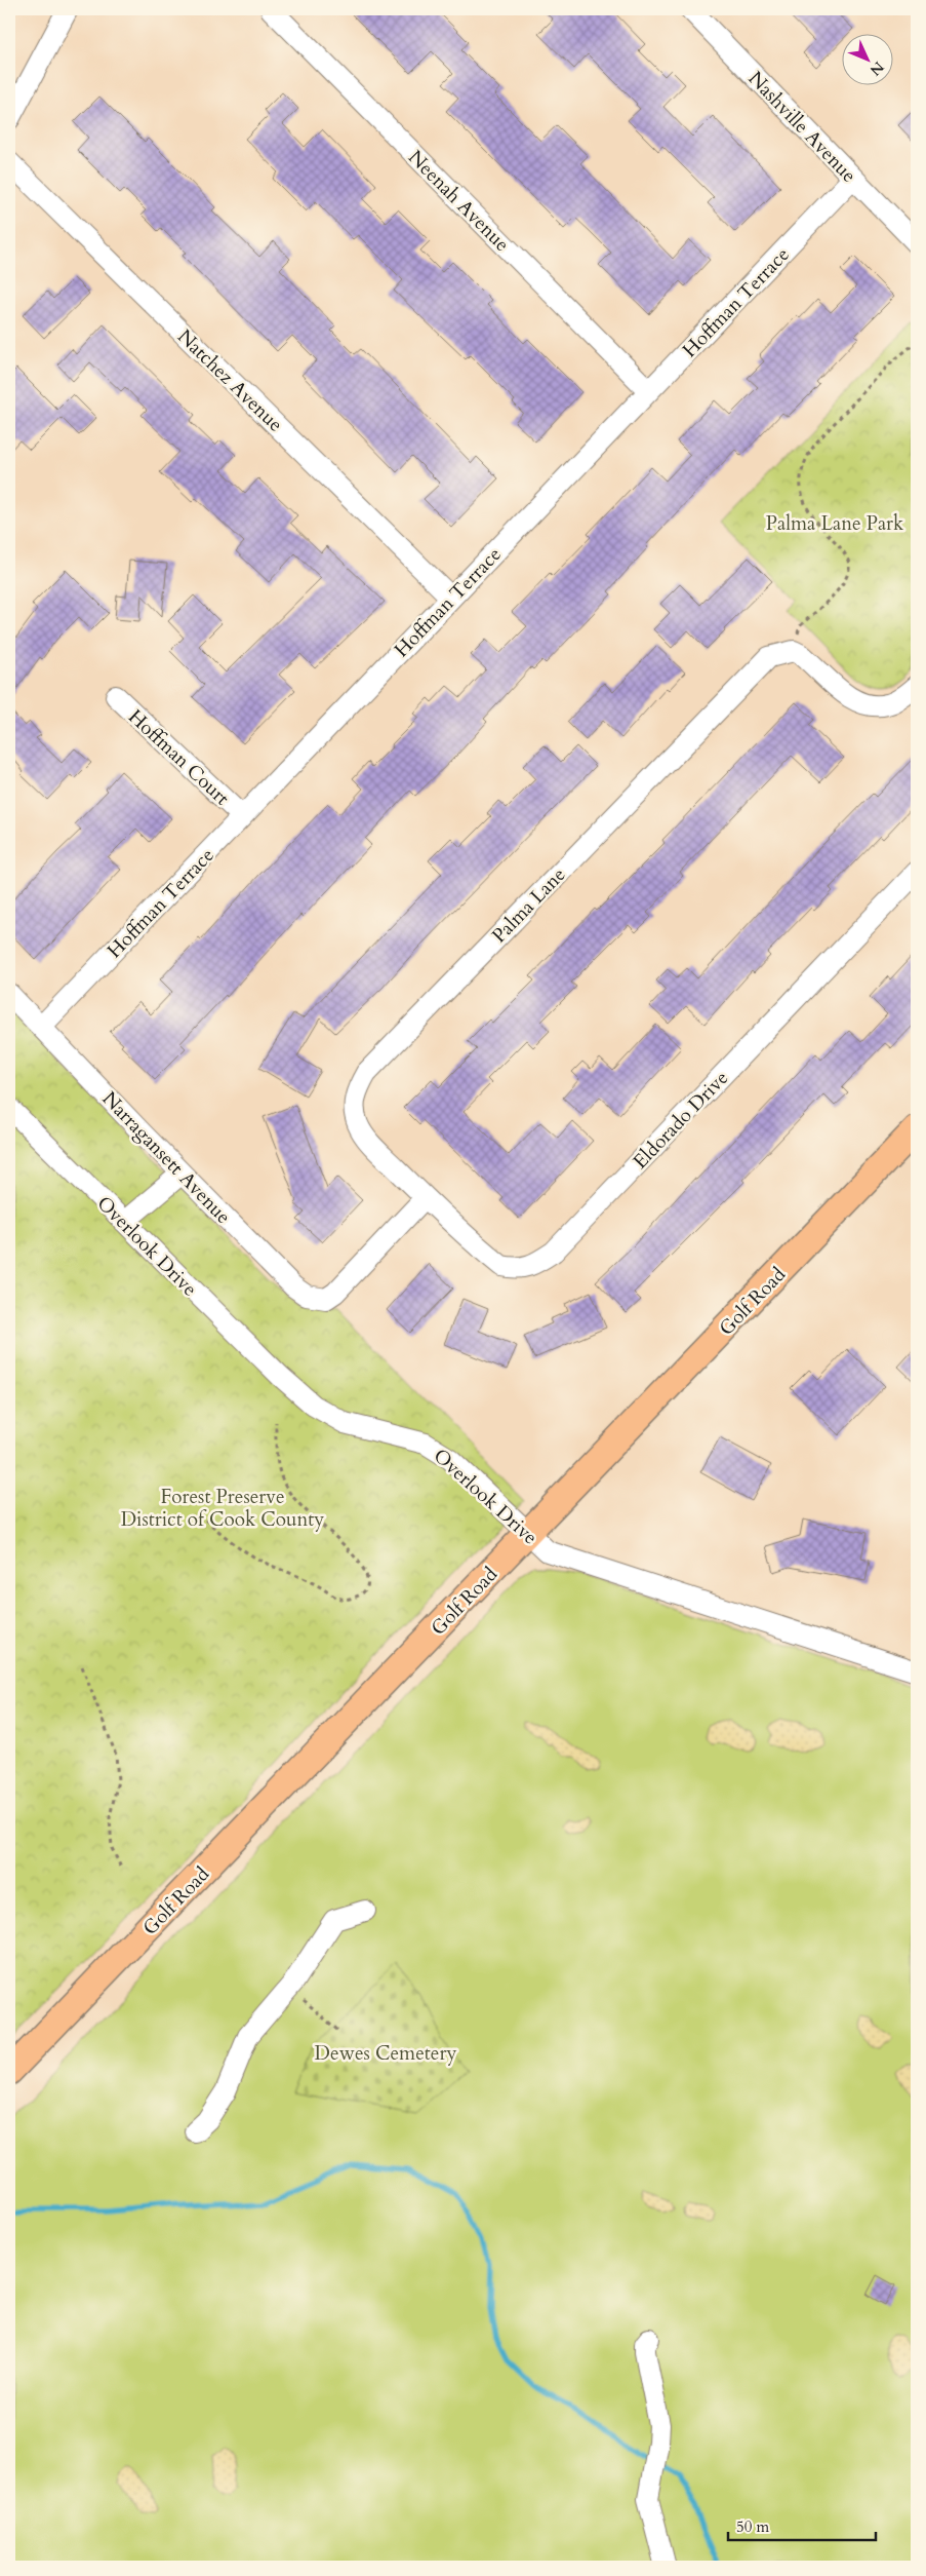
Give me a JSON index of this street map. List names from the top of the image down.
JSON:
{
  "streets": {
    "main road": ["Golf Road"],
    "street": [
      "Nashville Avenue",
      "Neenah Avenue",
      "Hoffman Terrace",
      "Natchez Avenue",
      "Hoffman Court",
      "Palma Lane",
      "Eldorado Drive",
      "Narragansett Avenue",
      "Overlook Drive"
    ]
  },
  "crossings": [
    ["Nashville Avenue", "Hoffman Terrace"],
    ["Neenah Avenue", "Hoffman Terrace"],
    ["Hoffman Terrace", "Natchez Avenue"],
    ["Hoffman Terrace", "Hoffman Court"],
    ["Hoffman Terrace", "Narragansett Avenue"],
    ["Palma Lane", "Eldorado Drive"],
    ["Palma Lane", "Narragansett Avenue"],
    ["Eldorado Drive", "Narragansett Avenue"],
    ["Overlook Drive", "Golf Road"]
  ],
  "parks": ["Palma Lane Park", "Forest Preserve District of Cook County", "Dewes Cemetery"],
  "scale_bar": "50 m",
  "north": "bottom right"
}
